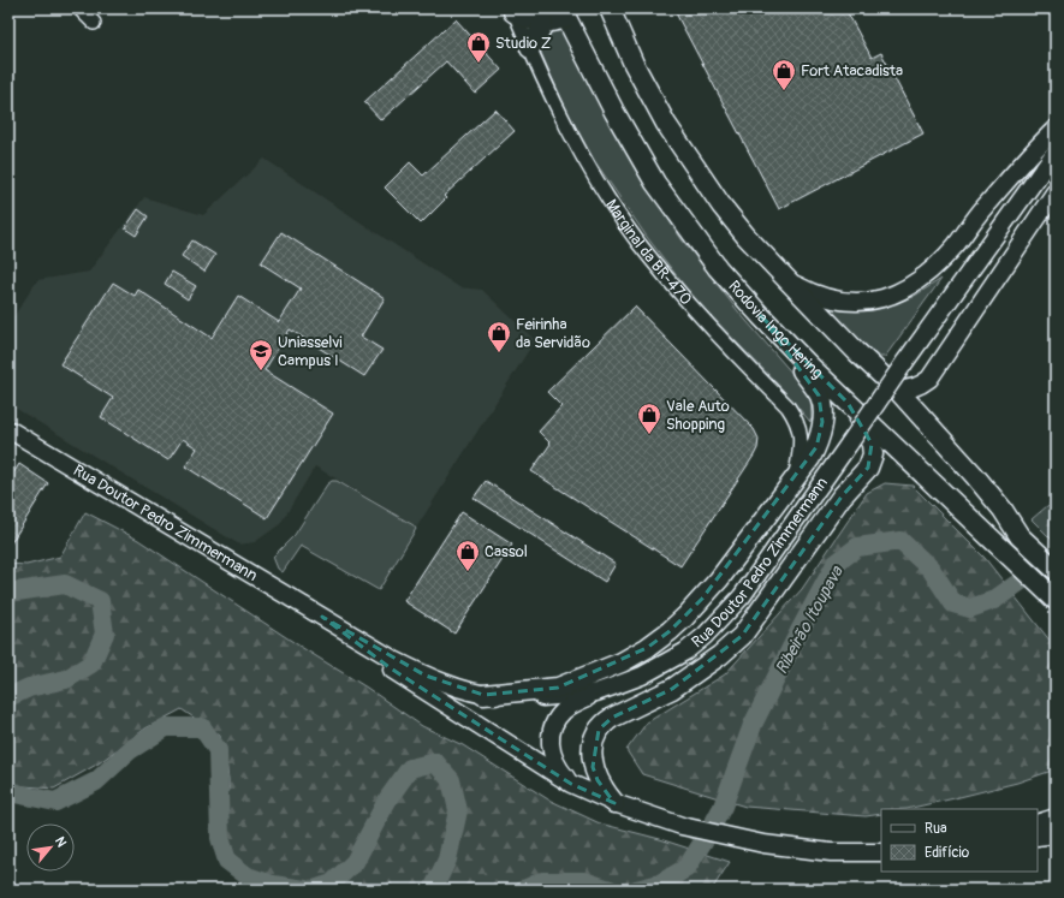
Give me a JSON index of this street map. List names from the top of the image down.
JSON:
{
  "streets": {
    "highway": ["Rodovia Ingo Hering"],
    "main road": ["Rua Doutor Pedro Zimmermann"],
    "street": ["Marginal da BR-470"]
  },
  "water": ["Ribeirão Itoupava"],
  "places": {
    "shop": [
      "Studio Z",
      "Fort Atacadista",
      "Feirinha da Servidão",
      "Vale Auto Shopping",
      "Cassol"
    ],
    "school or university": ["Uniasselvi Campus I"]
  },
  "legend": ["Rua", "Edifício"],
  "north": "top right"
}
